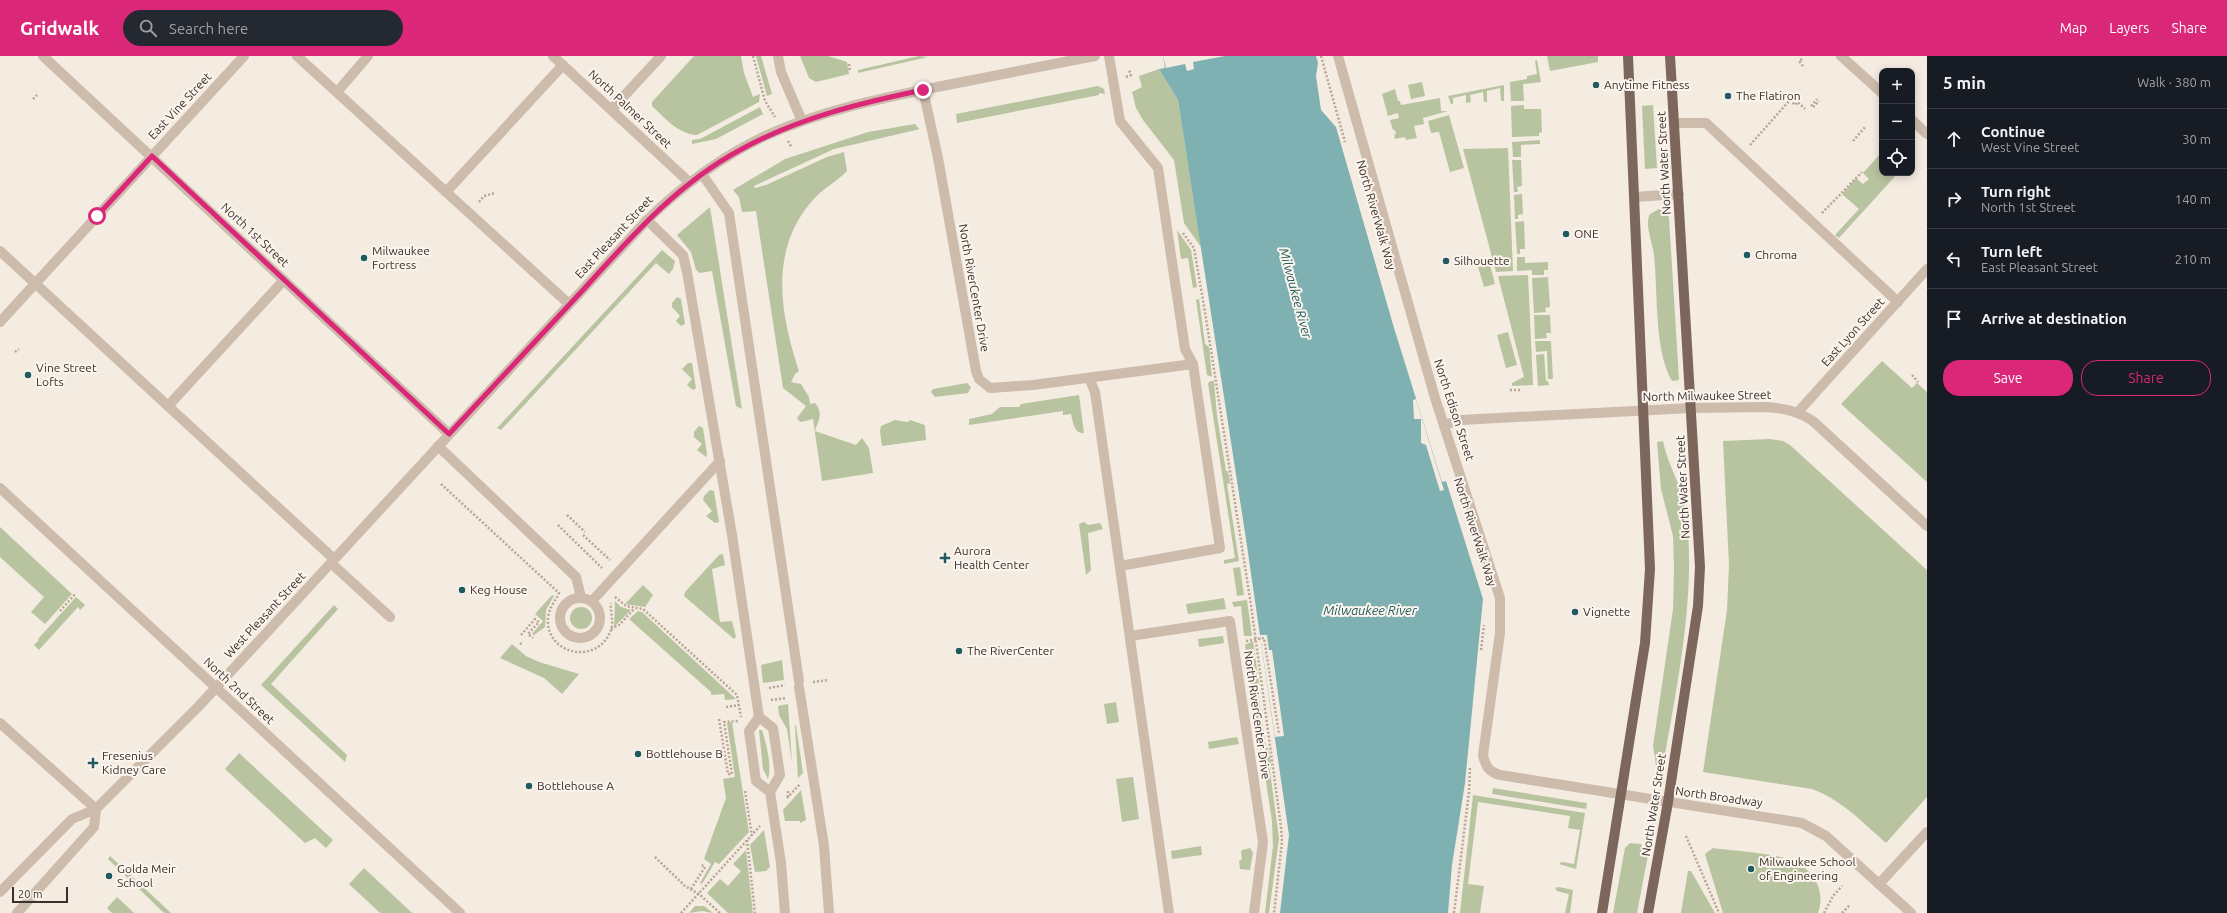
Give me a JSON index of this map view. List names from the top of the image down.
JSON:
{
  "streets": {
    "main road": ["North Water Street"],
    "street": [
      "East Vine Street",
      "North Palmer Street",
      "North 1st Street",
      "East Pleasant Street",
      "North RiverCenter Drive",
      "East Lyon Street",
      "North Milwaukee Street",
      "North Edison Street",
      "West Pleasant Street",
      "North 2nd Street",
      "North Broadway"
    ]
  },
  "crossings": [
    ["East Vine Street", "North 1st Street"],
    ["North Palmer Street", "East Pleasant Street"],
    ["North Water Street", "North Milwaukee Street"],
    ["North Water Street", "North Broadway"],
    ["North 1st Street", "East Pleasant Street"],
    ["North 1st Street", "West Pleasant Street"],
    ["East Pleasant Street", "North RiverCenter Drive"],
    ["East Pleasant Street", "West Pleasant Street"],
    ["East Lyon Street", "North Milwaukee Street"],
    ["North Milwaukee Street", "North Edison Street"],
    ["North Edison Street", "North Broadway"],
    ["West Pleasant Street", "North 2nd Street"]
  ],
  "water": ["Milwaukee River"],
  "places": {
    "other": [
      "Anytime Fitness",
      "The Flatiron",
      "ONE",
      "Chroma",
      "Milwaukee Fortress",
      "Silhouette",
      "Vine Street Lofts",
      "Keg House",
      "Vignette",
      "The RiverCenter",
      "Bottlehouse B",
      "Bottlehouse A",
      "Milwaukee School of Engineering",
      "Golda Meir School"
    ],
    "health": ["Aurora Health Center", "Fresenius Kidney Care"]
  },
  "scale_bar": "20 m",
  "page": {
    "header": "Gridwalk",
    "search": "Search here",
    "nav": ["Map", "Layers", "Share"],
    "heading": ["5 min", "Walk · 380 m"],
    "map_buttons": ["+", "−"],
    "list": [
      ["Continue", "West Vine Street", "30 m"],
      ["Turn right", "North 1st Street", "140 m"],
      ["Turn left", "East Pleasant Street", "210 m"],
      "Arrive at destination"
    ],
    "buttons": ["Save", "Share"],
    "scale": "20 m"
  }
}
